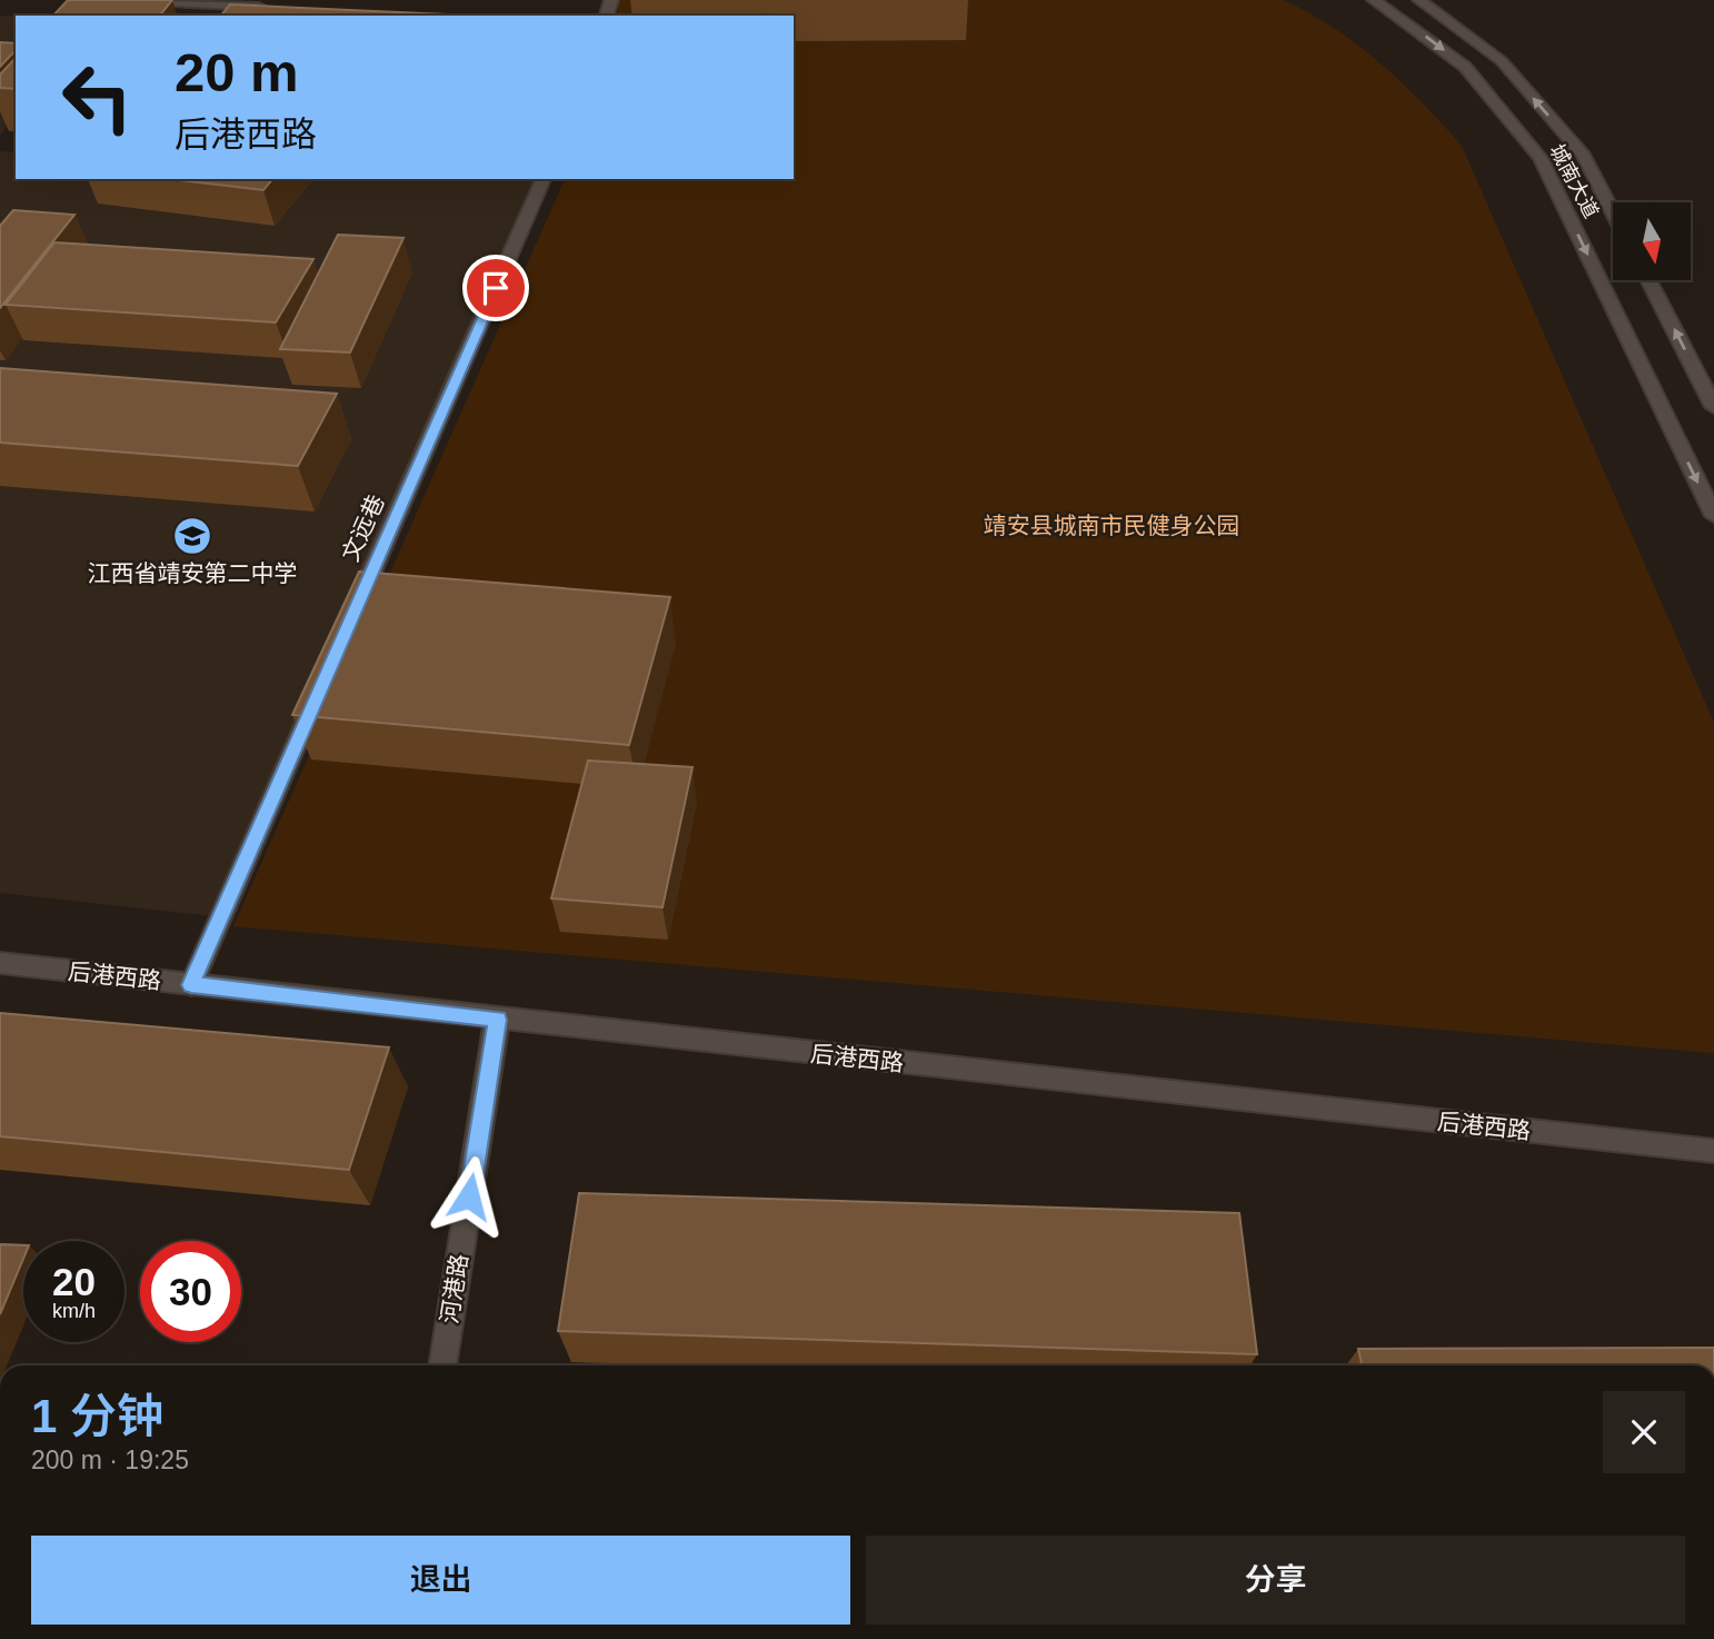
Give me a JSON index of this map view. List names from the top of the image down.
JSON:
{
  "streets": {
    "main road": [
      "城南大道",
      "文远巷",
      "后港西路",
      "河港路"
    ]
  },
  "crossings": [
    ["后港西路", "河港路"]
  ],
  "parks": ["靖安县城南市民健身公园"],
  "places": {
    "school or university": ["江西省靖安第二中学"]
  },
  "north": "bottom",
  "page": {
    "turn": ["20 m", "后港西路"],
    "speed": "20 km/h",
    "limit": "30",
    "heading": ["1 分钟", "200 m · 19:25"],
    "buttons": ["退出", "分享"]
  }
}
